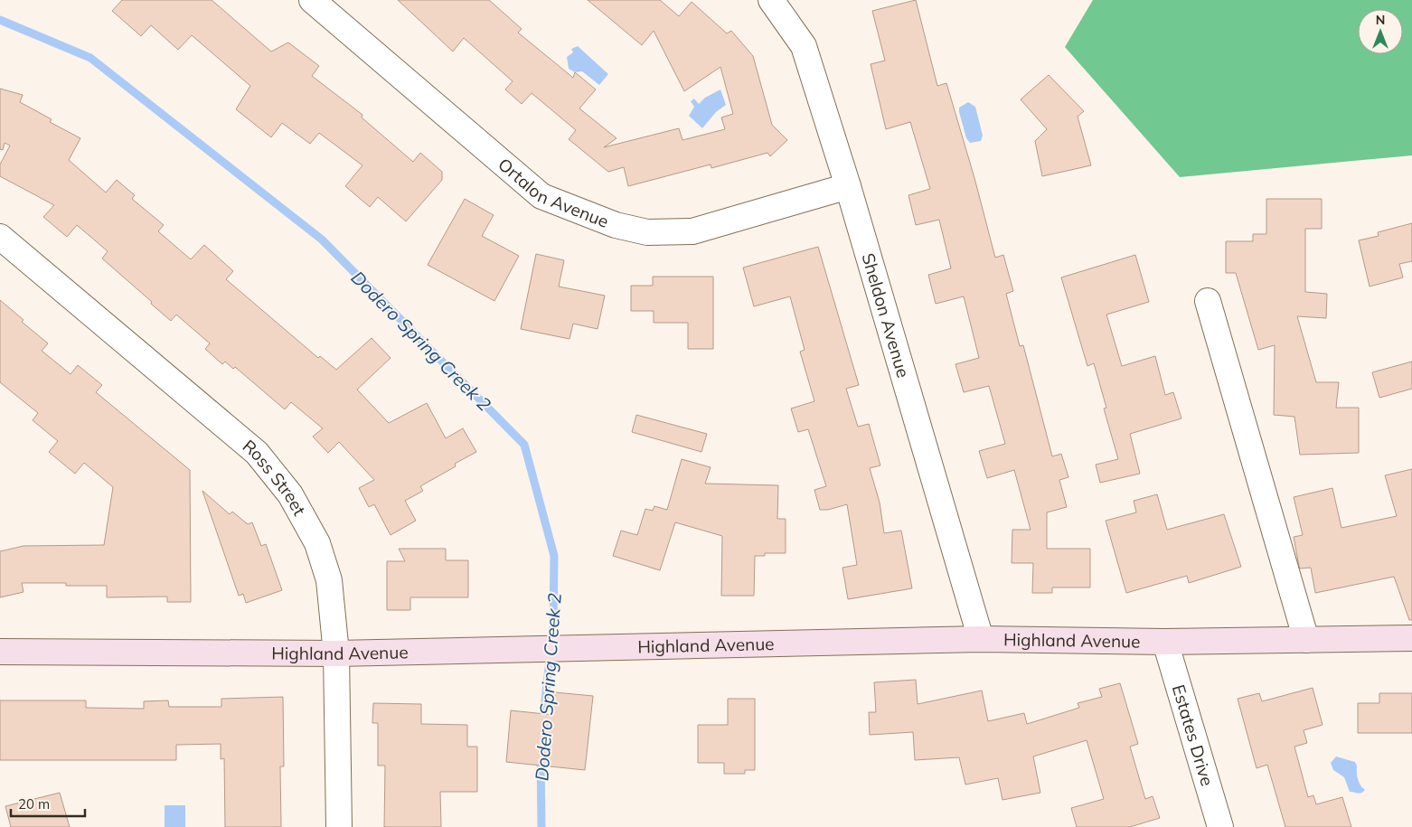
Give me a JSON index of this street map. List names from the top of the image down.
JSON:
{
  "streets": {
    "street": [
      "Ortalon Avenue",
      "Sheldon Avenue",
      "Ross Street",
      "Highland Avenue",
      "Estates Drive"
    ]
  },
  "crossings": [
    ["Ortalon Avenue", "Sheldon Avenue"],
    ["Sheldon Avenue", "Highland Avenue"],
    ["Ross Street", "Highland Avenue"],
    ["Highland Avenue", "Estates Drive"]
  ],
  "water": ["Dodero Spring Creek 2"],
  "scale_bar": "20 m",
  "north": "top"
}
